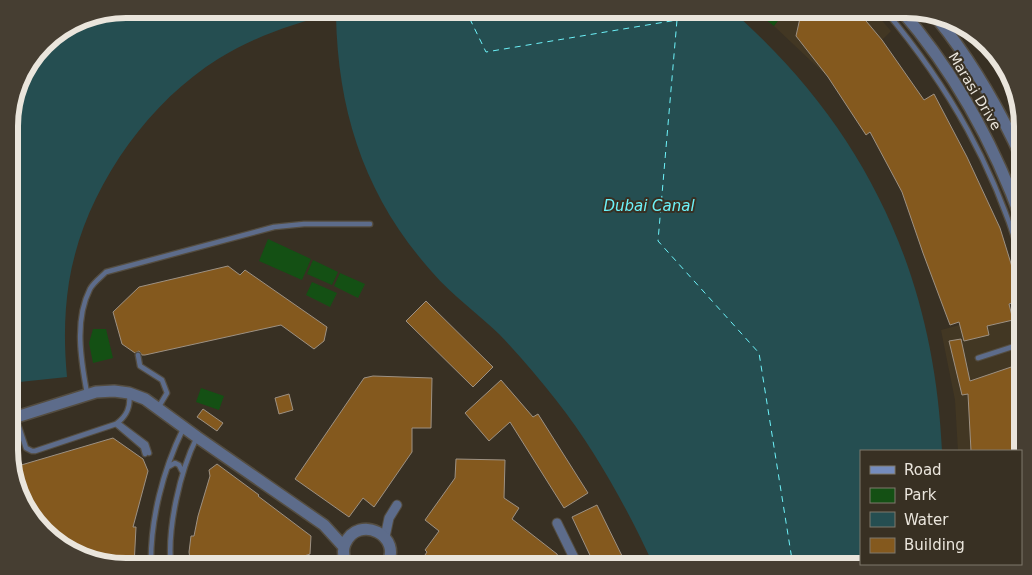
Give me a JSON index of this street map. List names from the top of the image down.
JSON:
{
  "streets": {
    "street": ["Marasi Drive"]
  },
  "water": ["Dubai Canal"],
  "legend": [
    "Road",
    "Park",
    "Water",
    "Building"
  ]
}
